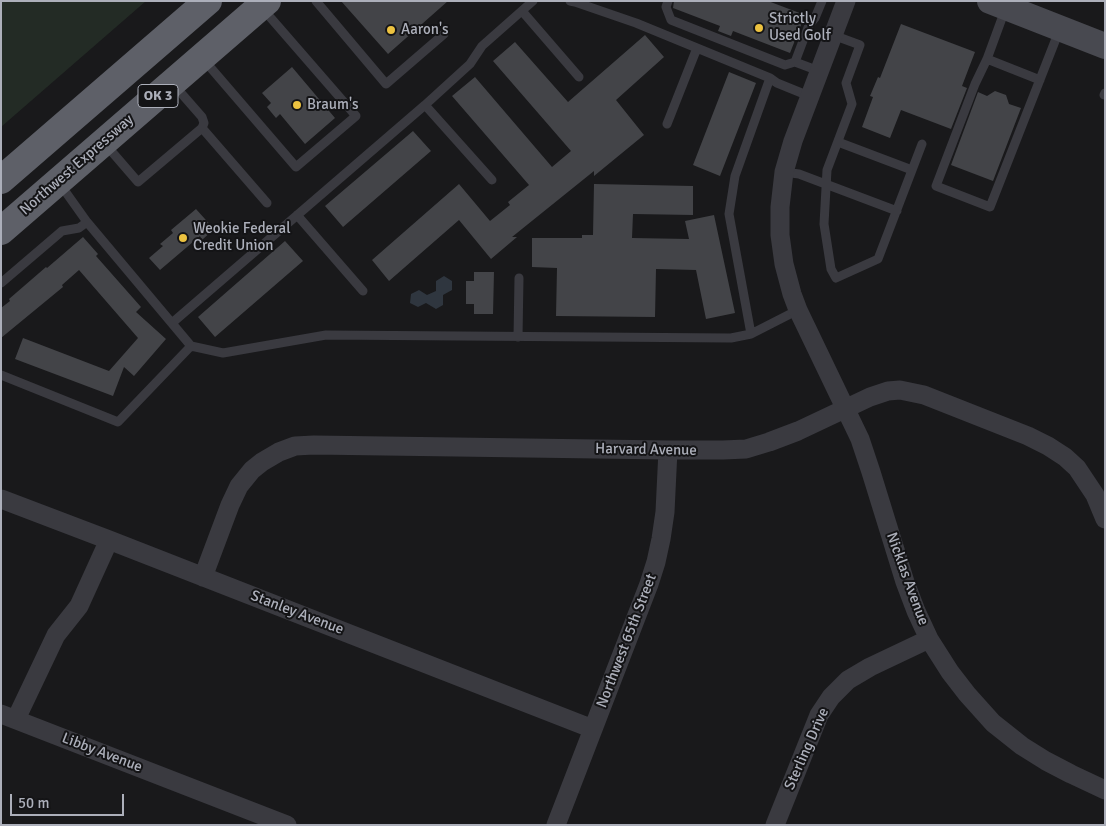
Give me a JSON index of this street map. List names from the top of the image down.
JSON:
{
  "streets": {
    "highway": ["OK 3", "Northwest Expressway"],
    "street": [
      "Harvard Avenue",
      "Nicklas Avenue",
      "Stanley Avenue",
      "Northwest 65th Street",
      "Sterling Drive",
      "Libby Avenue"
    ]
  },
  "crossings": [
    ["Harvard Avenue", "Nicklas Avenue"],
    ["Harvard Avenue", "Stanley Avenue"],
    ["Harvard Avenue", "Northwest 65th Street"],
    ["Nicklas Avenue", "Sterling Drive"],
    ["Stanley Avenue", "Northwest 65th Street"]
  ],
  "places": [
    "Strictly Used Golf",
    "Aaron's",
    "Braum's",
    "Weokie Federal Credit Union"
  ],
  "scale_bar": "50 m"
}
